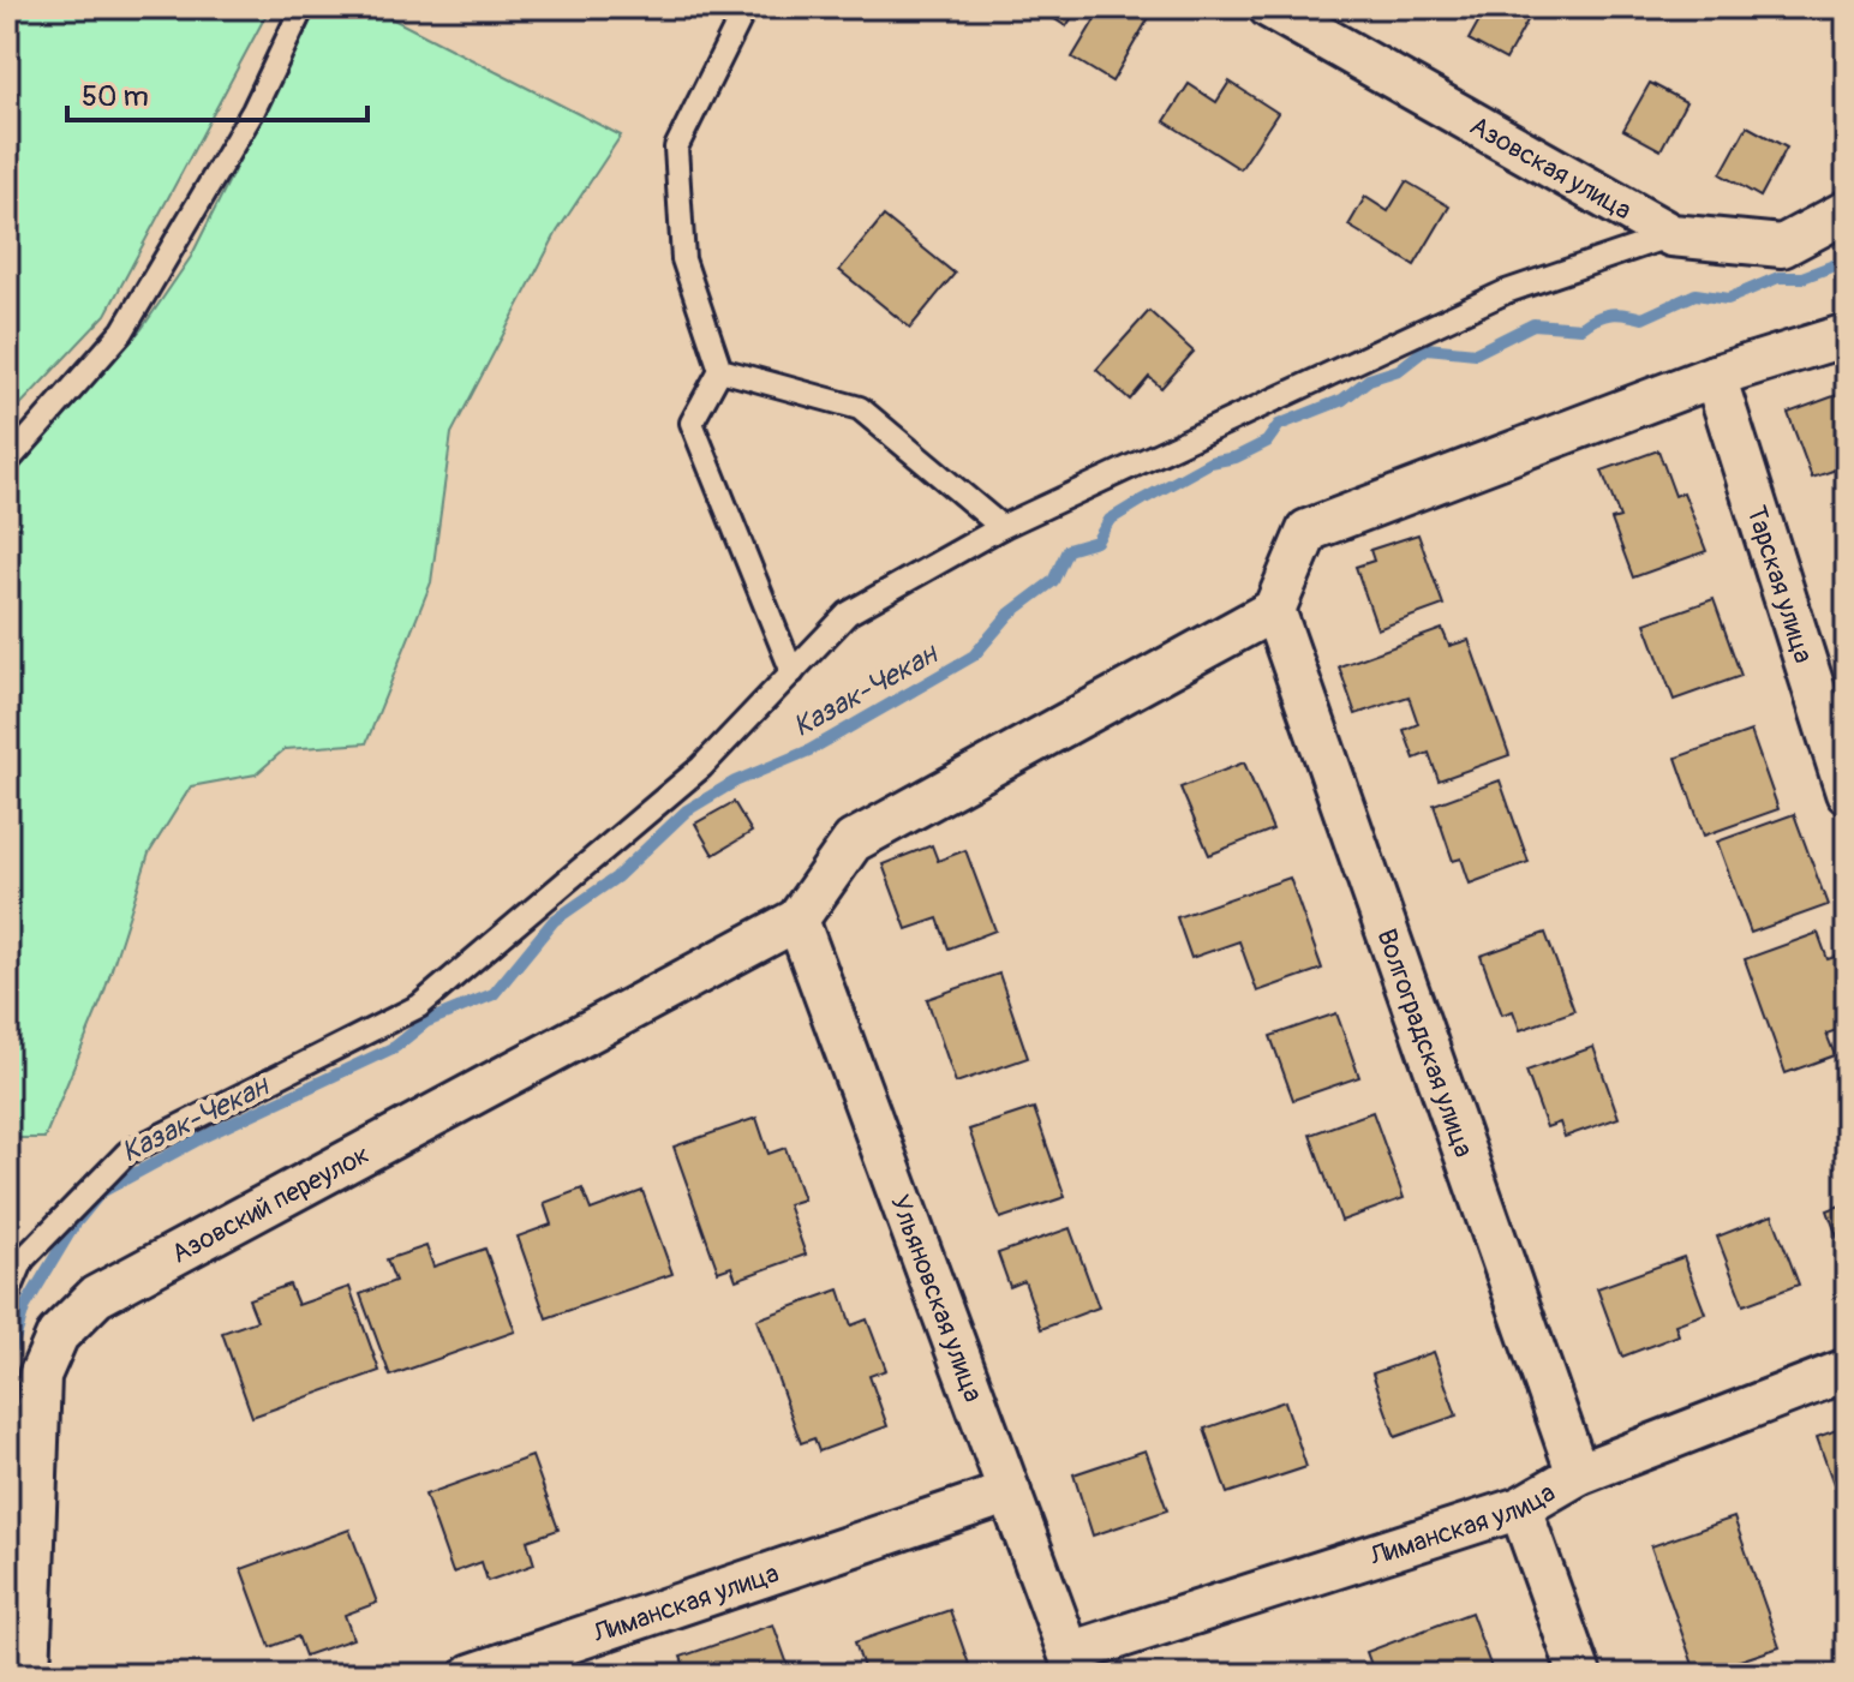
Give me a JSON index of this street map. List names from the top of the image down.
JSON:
{
  "streets": {
    "street": [
      "Азовская улица",
      "Тарская улица",
      "Волгоградская улица",
      "Азовский переулок",
      "Ульяновская улица",
      "Лиманская улица"
    ]
  },
  "crossings": [
    ["Волгоградская улица", "Лиманская улица"],
    ["Азовский переулок", "Ульяновская улица"],
    ["Ульяновская улица", "Лиманская улица"]
  ],
  "water": ["Казак-Чекан"],
  "scale_bar": "50 m"
}
